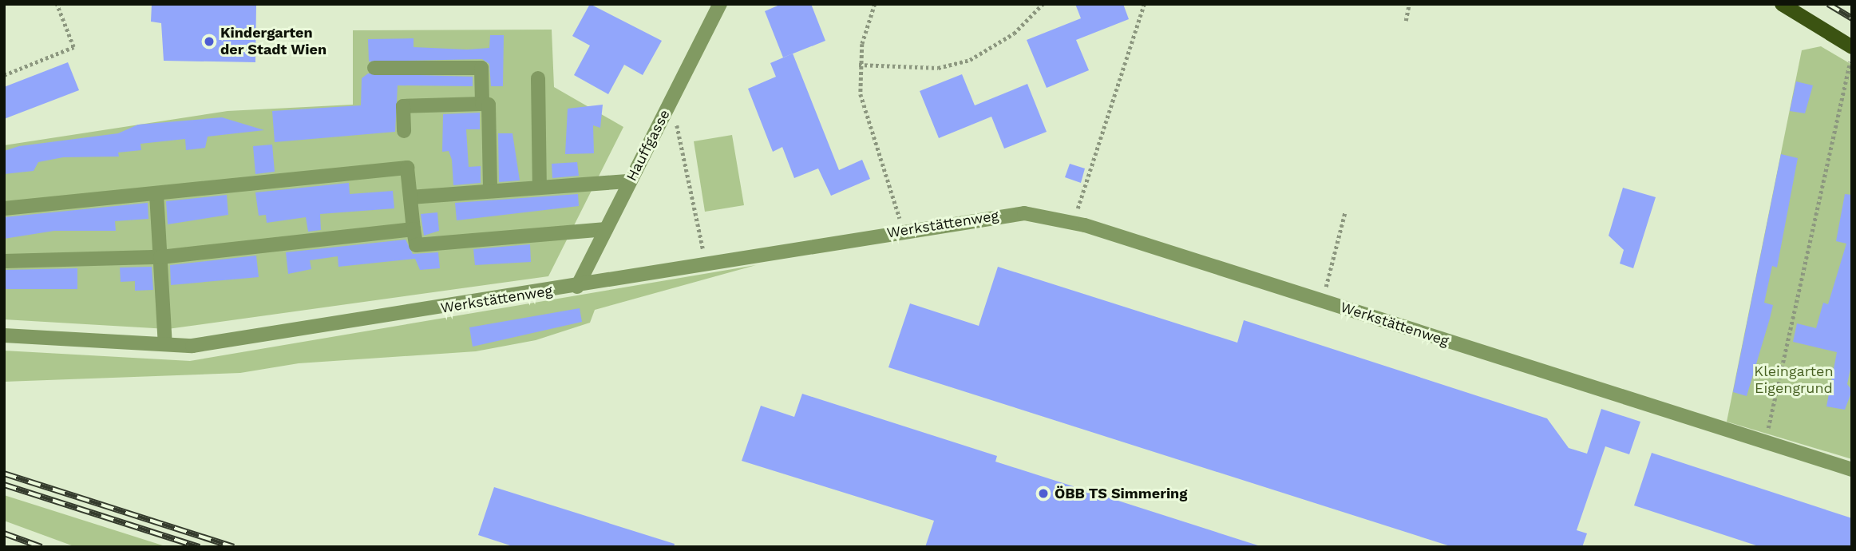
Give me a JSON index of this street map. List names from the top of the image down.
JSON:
{
  "streets": {
    "street": ["Hauffgasse", "Werkstättenweg"]
  },
  "crossings": [
    ["Hauffgasse", "Werkstättenweg"]
  ],
  "parks": ["Kleingarten Eigengrund"],
  "places": ["Kindergarten der Stadt Wien", "ÖBB TS Simmering"]
}
